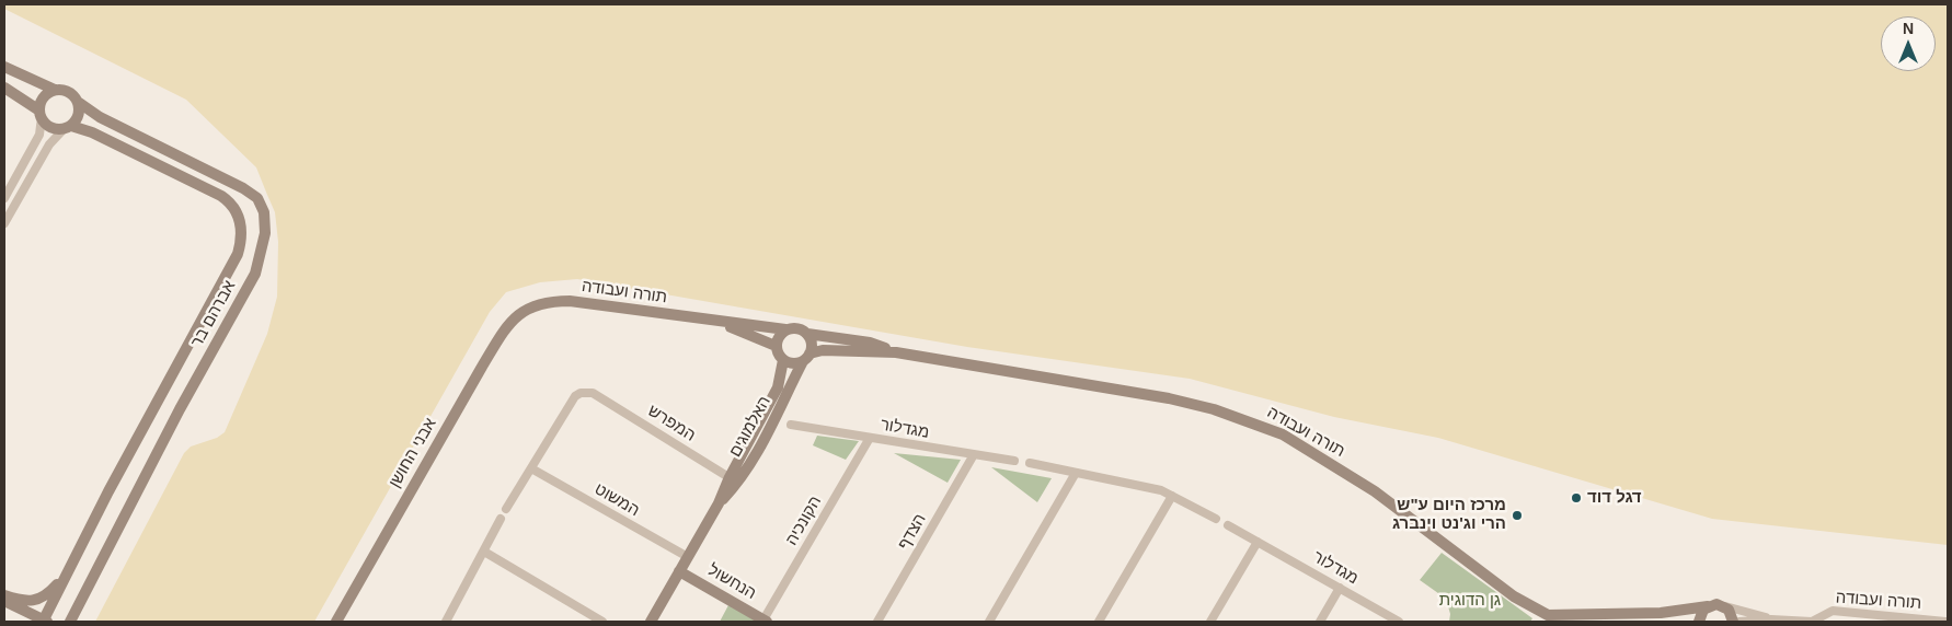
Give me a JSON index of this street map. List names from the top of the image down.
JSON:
{
  "streets": {
    "street": [
      "תורה ועבודה",
      "אברהם בר",
      "המפרש",
      "האלמוגים",
      "מגדלור",
      "אבני החושן",
      "המשוט",
      "הקונכיה",
      "הצדף",
      "הנחשול"
    ]
  },
  "crossings": [
    ["תורה ועבודה", "האלמוגים"],
    ["תורה ועבודה", "אבני החושן"],
    ["המפרש", "האלמוגים"],
    ["המפרש", "המשוט"],
    ["האלמוגים", "המשוט"],
    ["האלמוגים", "הנחשול"],
    ["מגדלור", "הקונכיה"],
    ["מגדלור", "הצדף"],
    ["הקונכיה", "הנחשול"]
  ],
  "parks": ["גן הדוגית"],
  "places": ["דגל דוד", "מרכז היום ע\"ש הרי וג'נט וינברג"],
  "north": "top"
}
